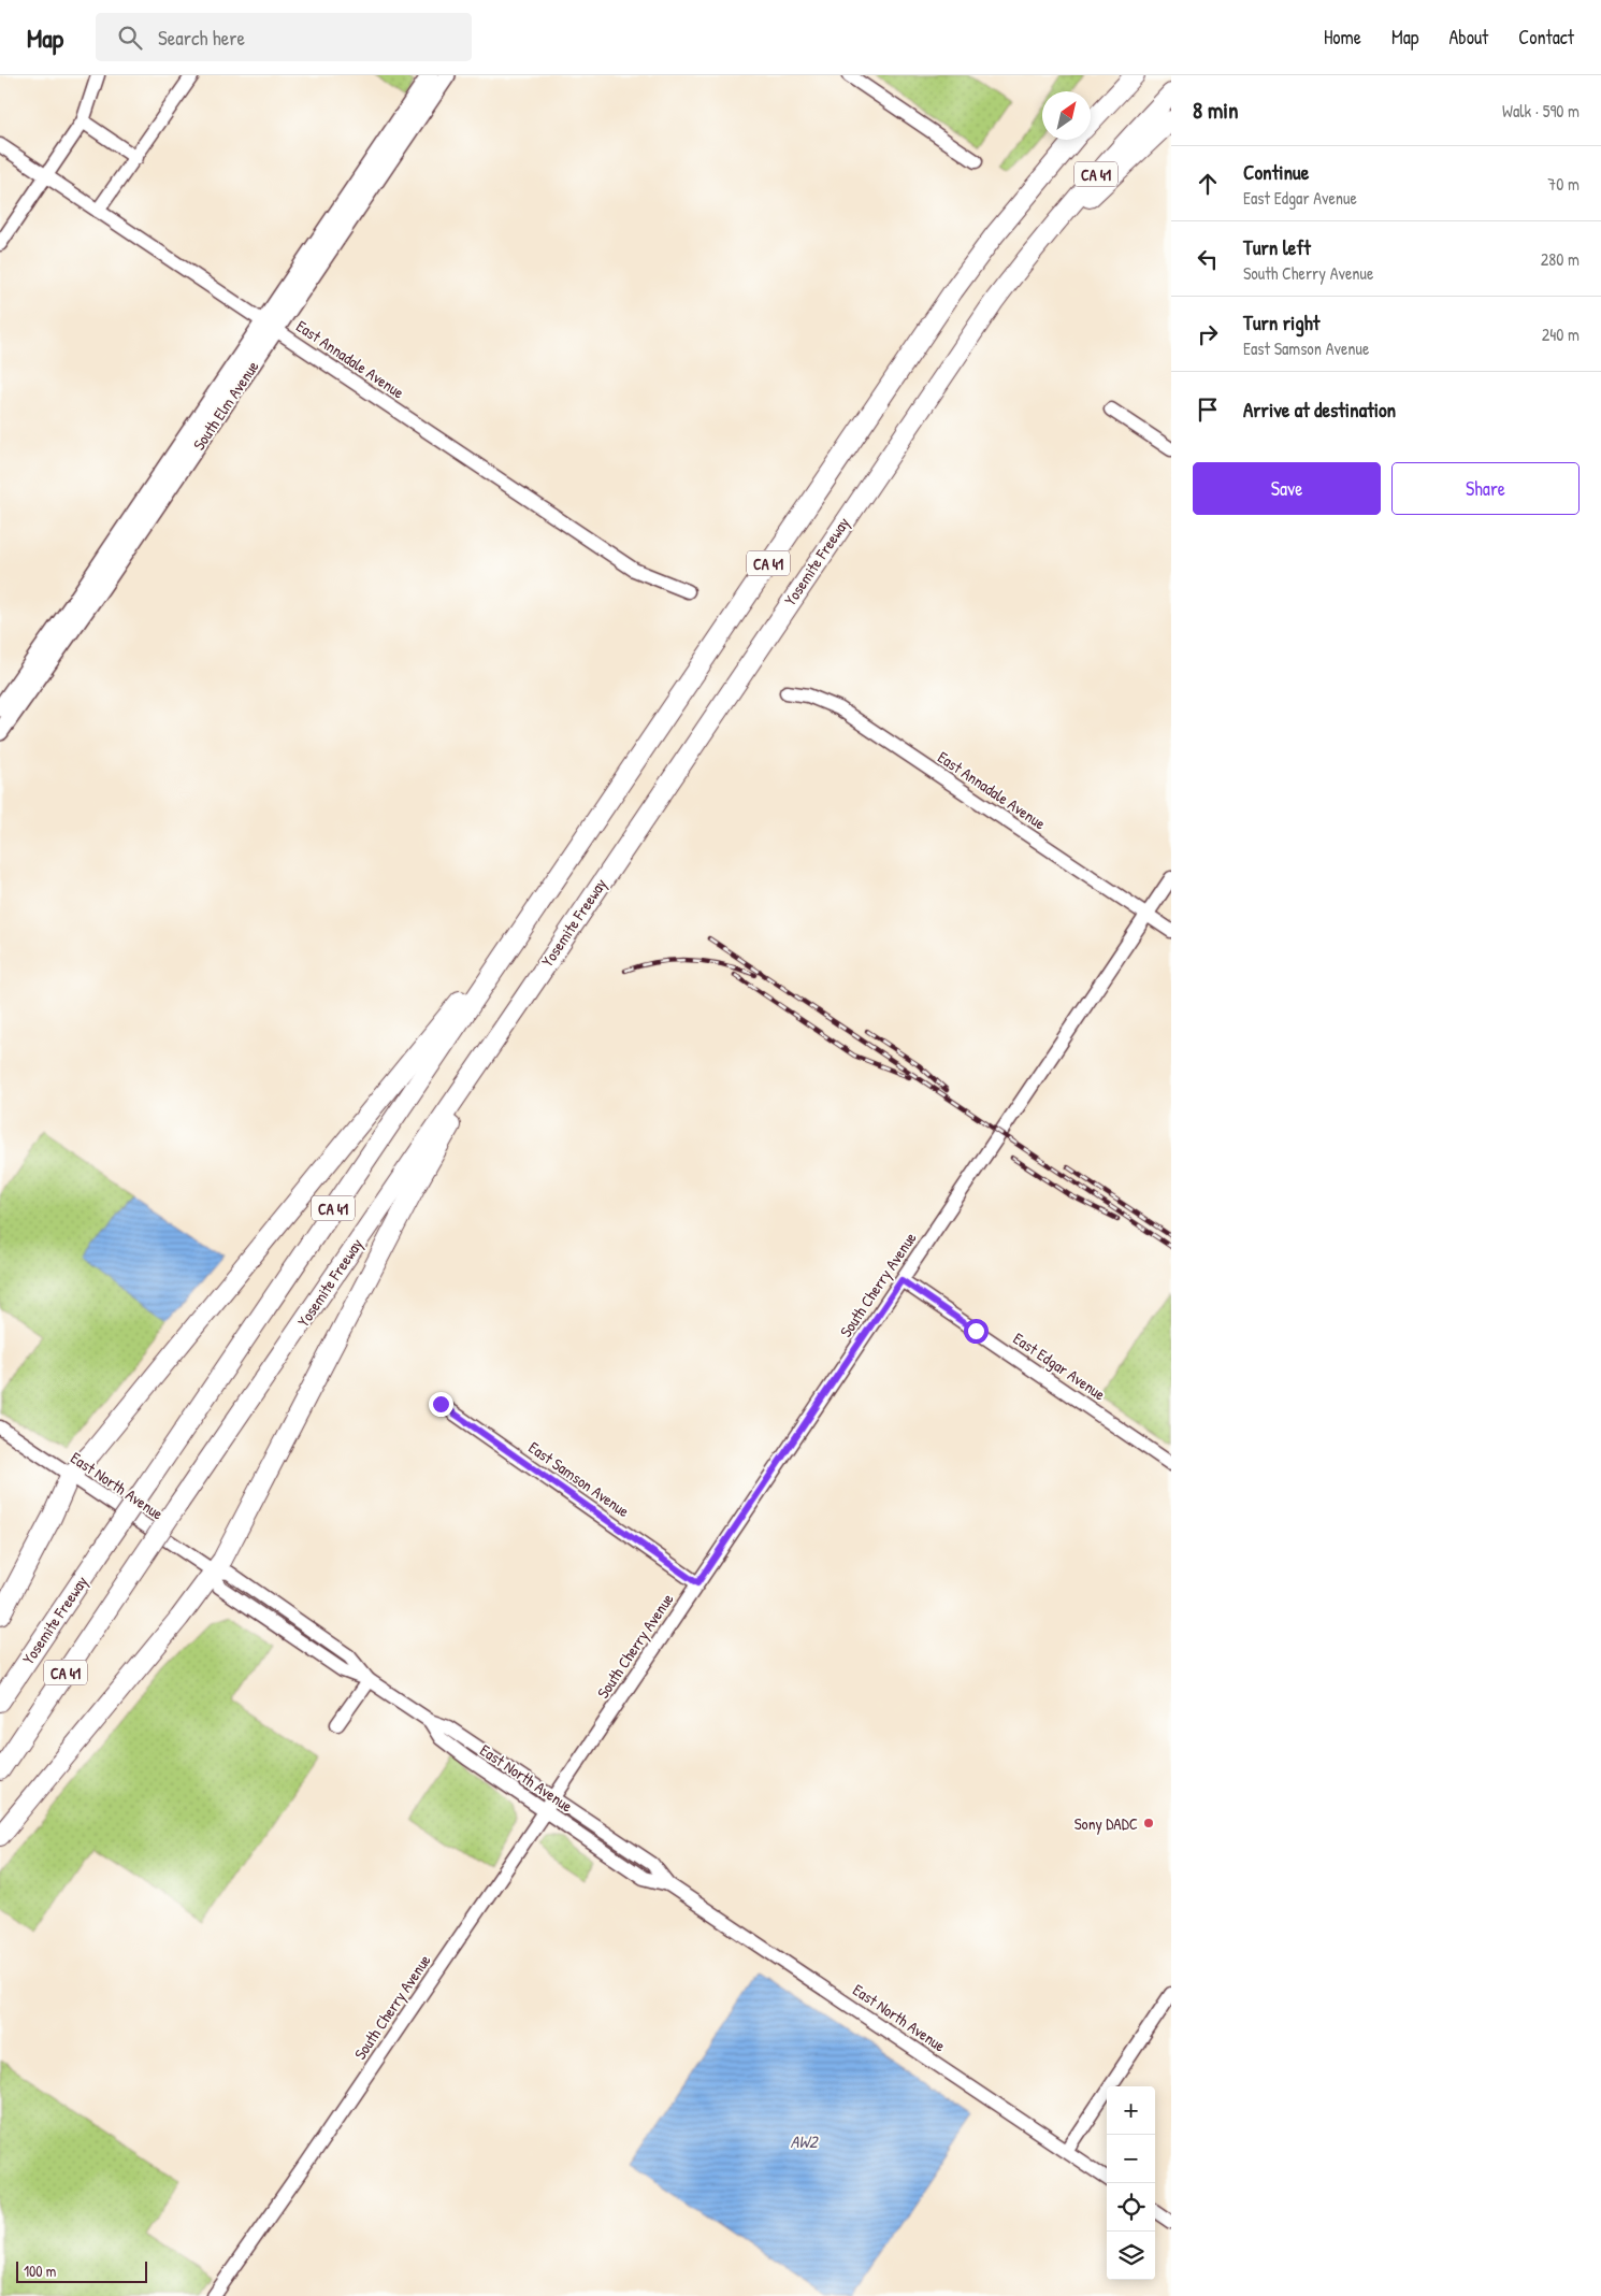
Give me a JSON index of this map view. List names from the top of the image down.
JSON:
{
  "streets": {
    "highway": ["CA 41", "Yosemite Freeway"],
    "main road": ["South Elm Avenue"],
    "street": [
      "East Annadale Avenue",
      "South Cherry Avenue",
      "East Edgar Avenue",
      "East Samson Avenue",
      "East North Avenue"
    ]
  },
  "crossings": [
    ["East Annadale Avenue", "South Elm Avenue"],
    ["East Annadale Avenue", "South Cherry Avenue"],
    ["South Cherry Avenue", "East Edgar Avenue"],
    ["South Cherry Avenue", "East Samson Avenue"],
    ["South Cherry Avenue", "East North Avenue"]
  ],
  "water": ["AW2"],
  "places": ["Sony DADC"],
  "scale_bar": "100 m",
  "north": "top right",
  "page": {
    "header": "Map",
    "search": "Search here",
    "nav": [
      "Home",
      "Map",
      "About",
      "Contact"
    ],
    "heading": ["8 min", "Walk · 590 m"],
    "list": [
      ["Continue", "East Edgar Avenue", "70 m"],
      ["Turn left", "South Cherry Avenue", "280 m"],
      ["Turn right", "East Samson Avenue", "240 m"],
      "Arrive at destination"
    ],
    "buttons": ["Save", "Share"],
    "map_buttons": ["+", "−"],
    "scale": "100 m"
  }
}
